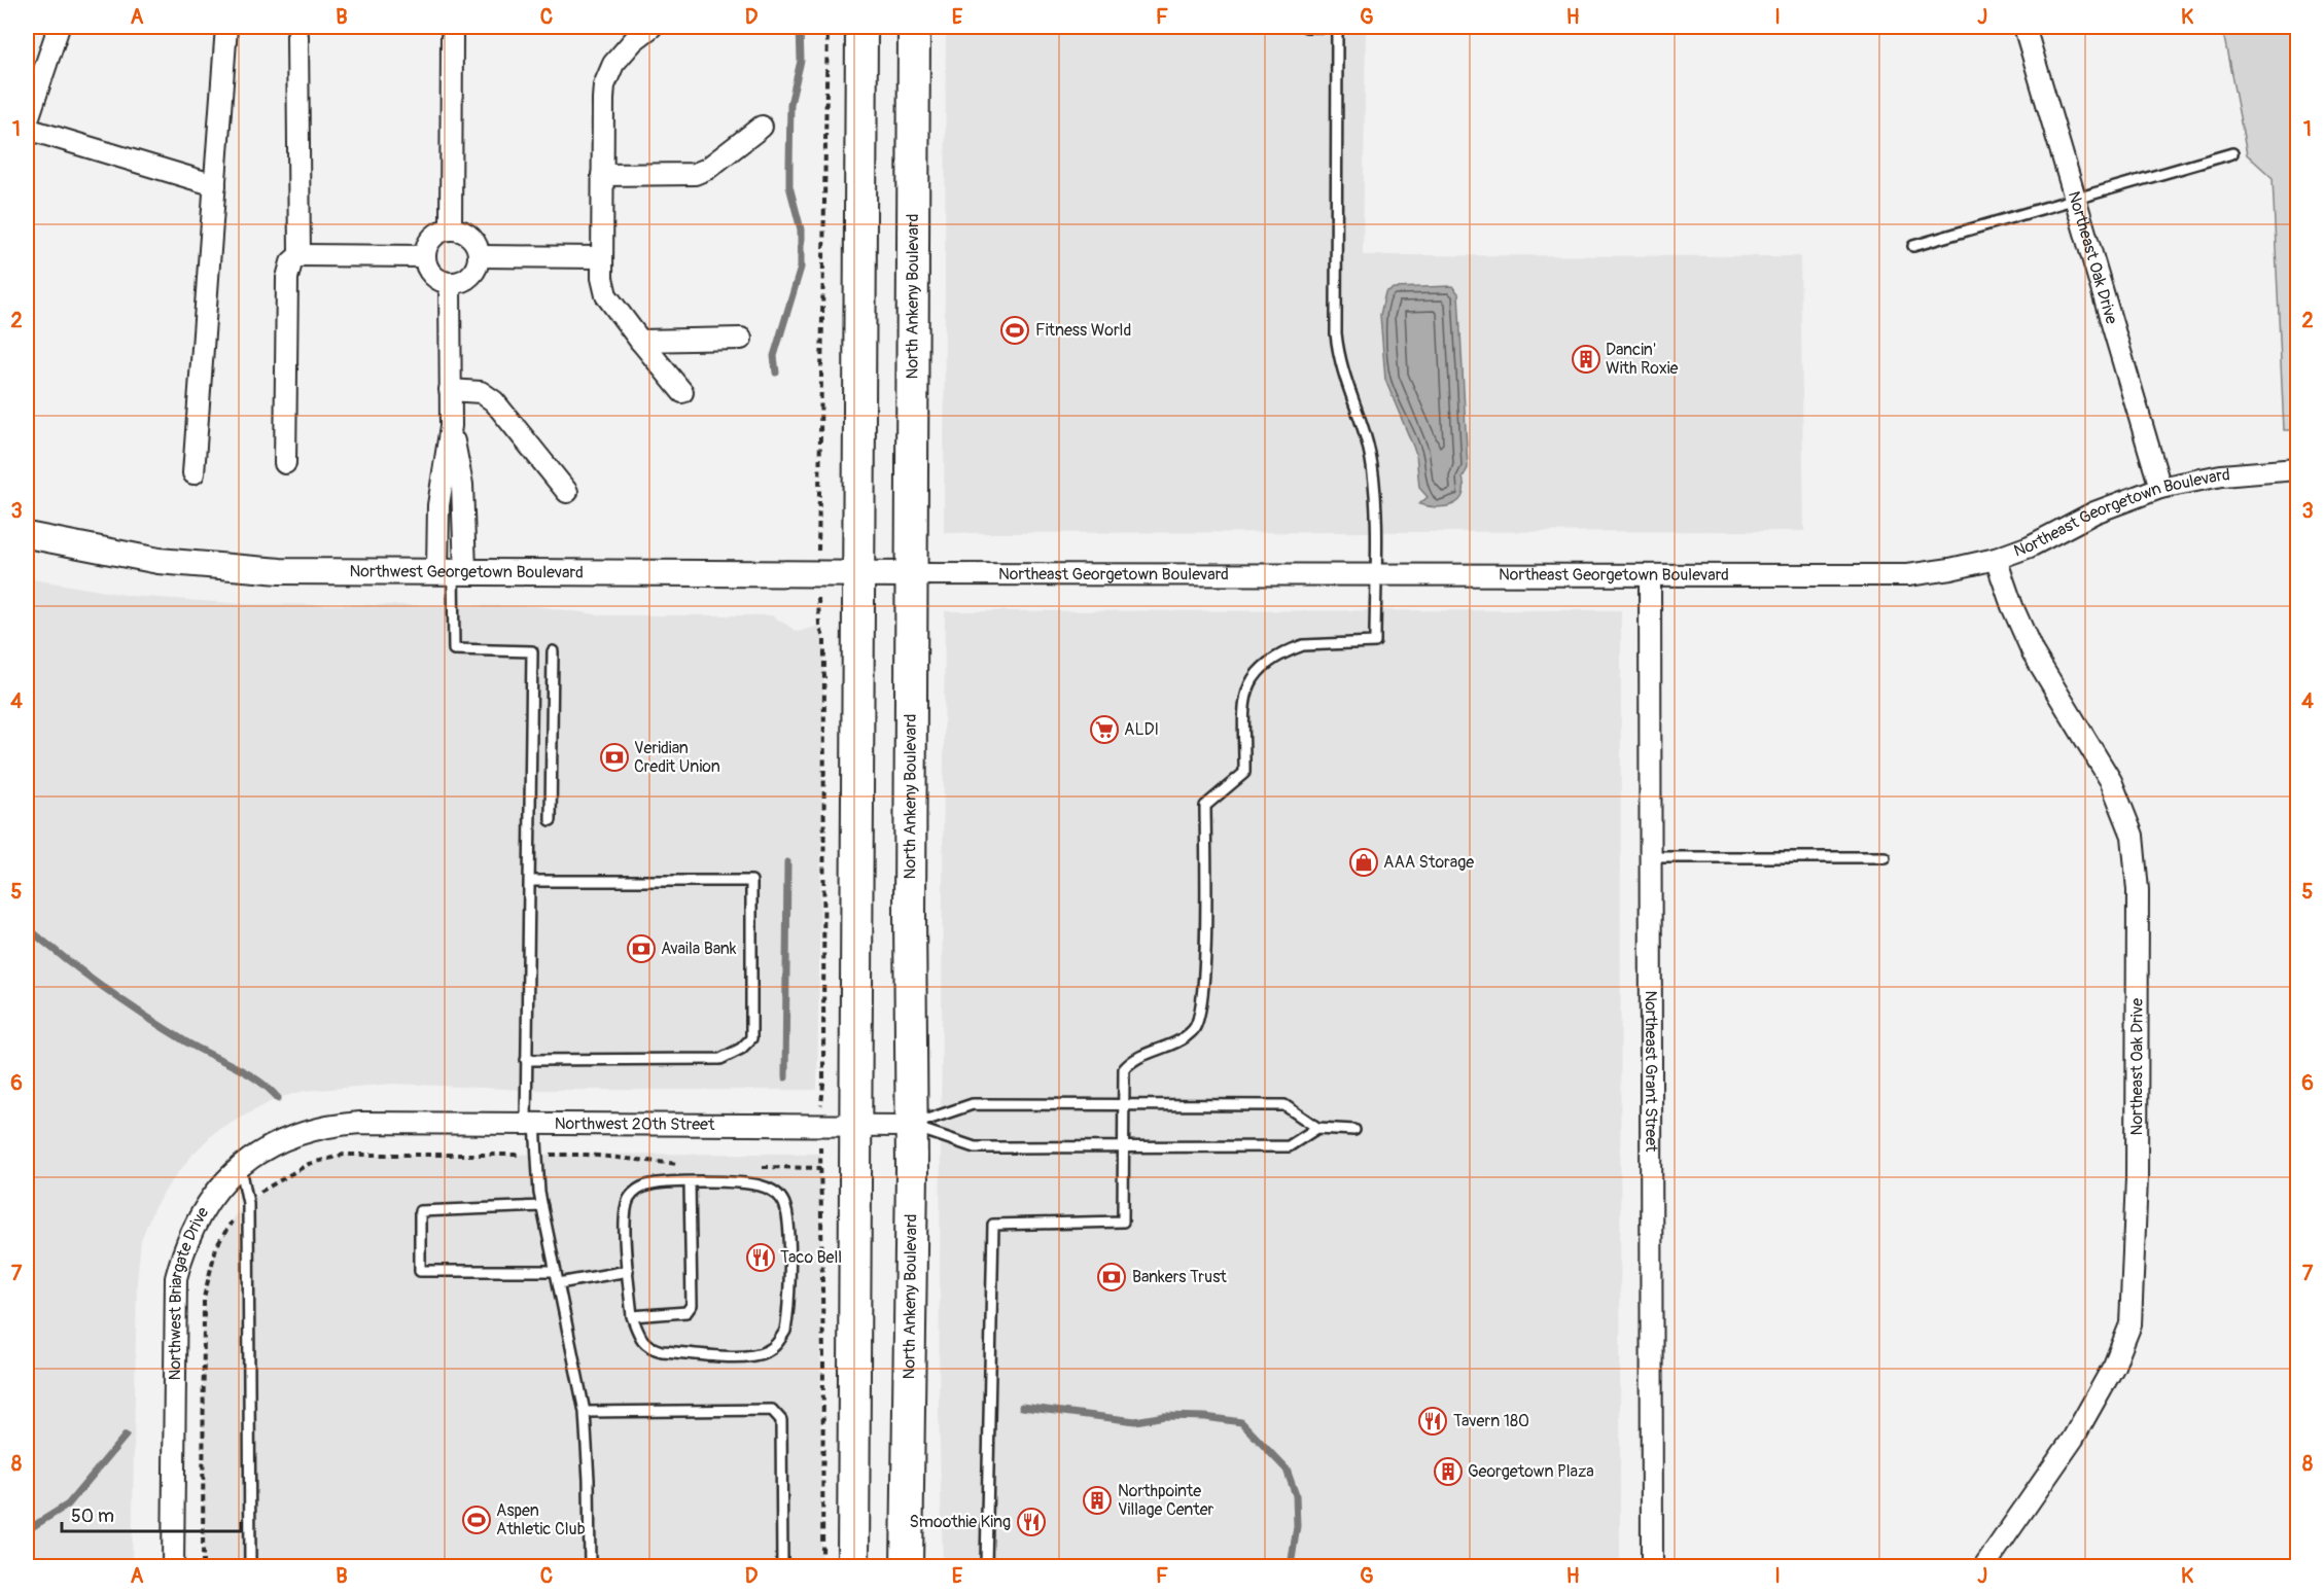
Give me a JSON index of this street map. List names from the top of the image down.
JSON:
{
  "streets": {
    "main road": ["North Ankeny Boulevard"],
    "street": [
      "Northeast Oak Drive",
      "Northeast Georgetown Boulevard",
      "Northwest Georgetown Boulevard",
      "Northeast Grant Street",
      "Northwest 20th Street",
      "Northwest Briargate Drive"
    ]
  },
  "crossings": [
    ["Northeast Oak Drive", "Northeast Georgetown Boulevard"],
    ["North Ankeny Boulevard", "Northeast Georgetown Boulevard"],
    ["North Ankeny Boulevard", "Northwest Georgetown Boulevard"],
    ["North Ankeny Boulevard", "Northwest 20th Street"],
    ["Northeast Georgetown Boulevard", "Northwest Georgetown Boulevard"],
    ["Northeast Georgetown Boulevard", "Northeast Grant Street"],
    ["Northwest 20th Street", "Northwest Briargate Drive"]
  ],
  "places": {
    "sports": ["Fitness World", "Aspen Athletic Club"],
    "building": ["Dancin' With Roxie", "Georgetown Plaza", "Northpointe Village Center"],
    "supermarket": ["ALDI"],
    "bank": ["Veridian Credit Union", "Availa Bank", "Bankers Trust"],
    "shop": ["AAA Storage"],
    "restaurant": ["Taco Bell", "Tavern 180", "Smoothie King"]
  },
  "scale_bar": "50 m",
  "grid": {
    "columns": [
      "A",
      "B",
      "C",
      "D",
      "E",
      "F",
      "G",
      "H",
      "I",
      "J",
      "K"
    ],
    "rows": [
      "1",
      "2",
      "3",
      "4",
      "5",
      "6",
      "7",
      "8"
    ]
  }
}
